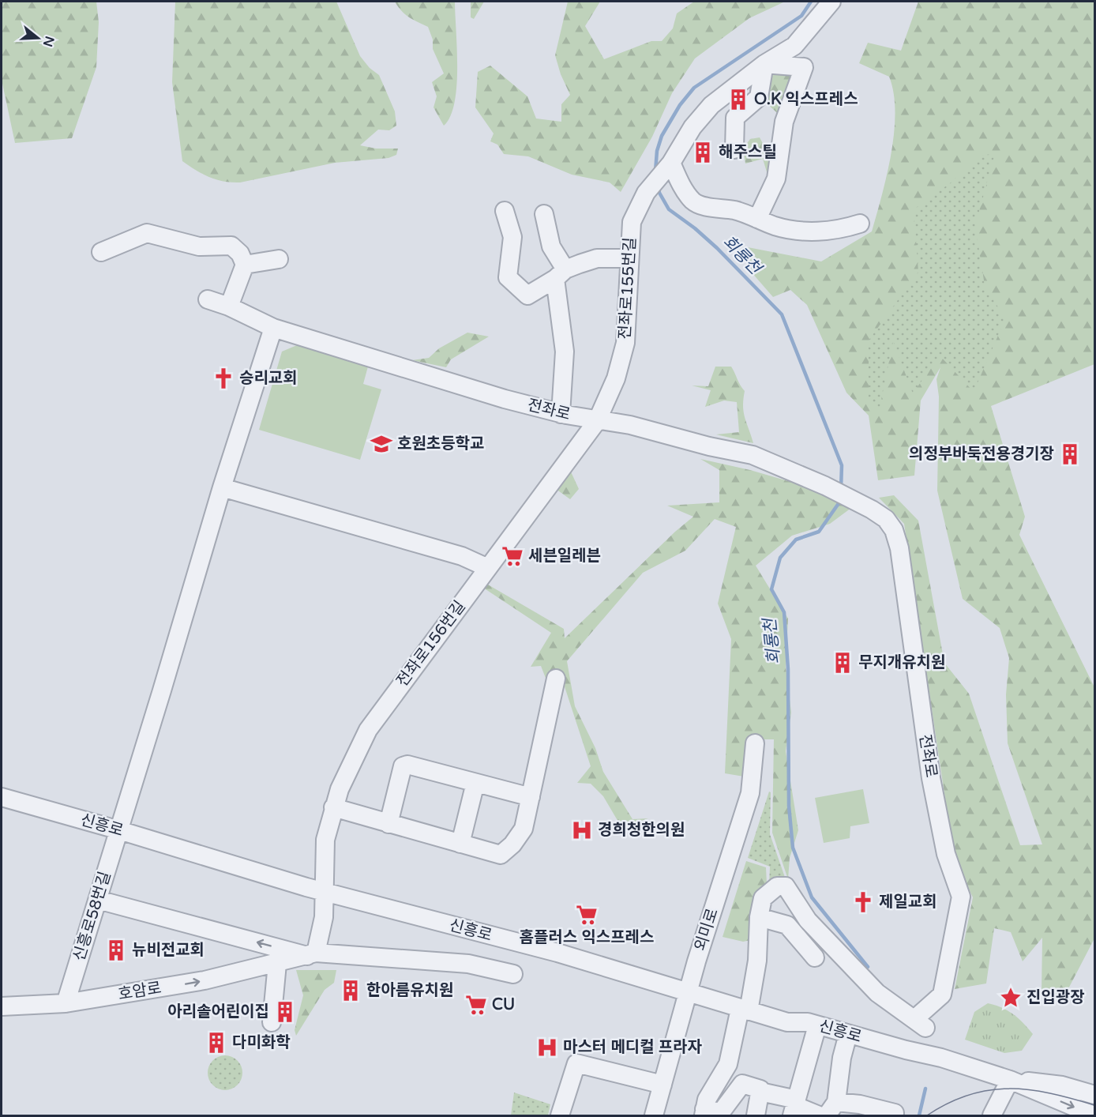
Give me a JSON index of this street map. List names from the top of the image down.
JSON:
{
  "streets": {
    "street": [
      "전좌로155번길",
      "전좌로",
      "전좌로156번길",
      "신흥로",
      "신흥로58번길",
      "외미로",
      "호암로"
    ]
  },
  "crossings": [
    ["전좌로155번길", "전좌로"],
    ["전좌로155번길", "전좌로156번길"],
    ["전좌로", "전좌로156번길"],
    ["전좌로", "신흥로58번길"],
    ["전좌로156번길", "신흥로"],
    ["전좌로156번길", "호암로"],
    ["신흥로", "신흥로58번길"],
    ["신흥로", "외미로"],
    ["신흥로58번길", "호암로"]
  ],
  "water": ["회룡천"],
  "places": {
    "building": [
      "O.K 익스프레스",
      "해주스틸",
      "의정부바둑전용경기장",
      "무지개유치원",
      "뉴비전교회",
      "한아름유치원",
      "아리솔어린이집",
      "다미화학"
    ],
    "church": ["승리교회", "제일교회"],
    "school or university": ["호원초등학교"],
    "supermarket": ["세븐일레븐", "홈플러스 익스프레스", "CU"],
    "hospital": ["경희청한의원", "마스터 메디컬 프라자"],
    "place": ["진입광장"]
  },
  "north": "right"
}
